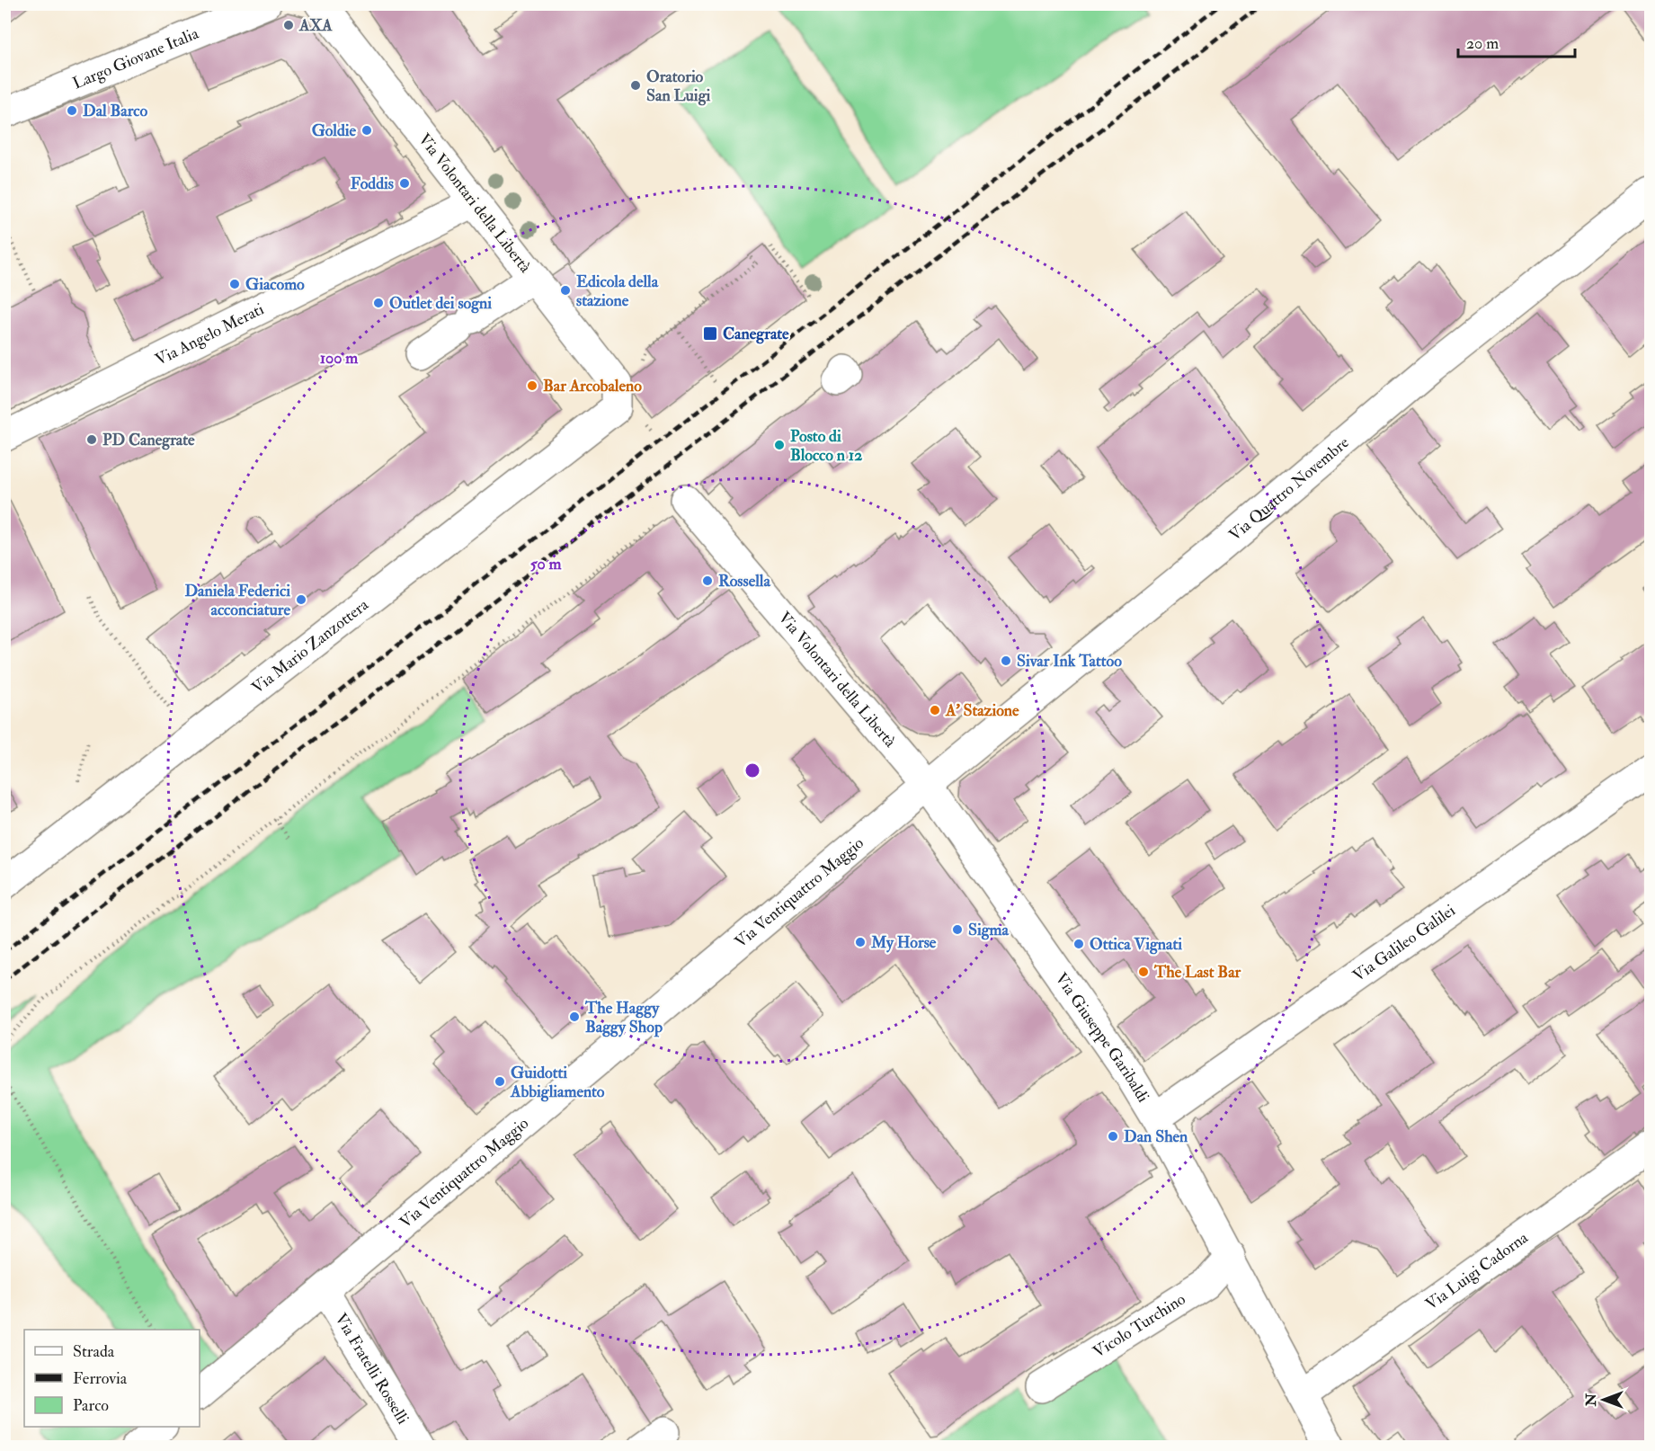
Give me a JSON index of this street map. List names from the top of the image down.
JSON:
{
  "streets": {
    "street": [
      "Largo Giovane Italia",
      "Via Volontari della Libertà",
      "Via Angelo Merati",
      "Via Quattro Novembre",
      "Via Mario Zanzottera",
      "Via Ventiquattro Maggio",
      "Via Galileo Galilei",
      "Via Giuseppe Garibaldi",
      "Via Luigi Cadorna",
      "Vicolo Turchino",
      "Via Fratelli Rosselli"
    ]
  },
  "crossings": [
    ["Via Volontari della Libertà", "Via Angelo Merati"],
    ["Via Volontari della Libertà", "Via Quattro Novembre"],
    ["Via Volontari della Libertà", "Via Mario Zanzottera"],
    ["Via Volontari della Libertà", "Via Ventiquattro Maggio"],
    ["Via Volontari della Libertà", "Via Giuseppe Garibaldi"],
    ["Via Quattro Novembre", "Via Ventiquattro Maggio"],
    ["Via Quattro Novembre", "Via Giuseppe Garibaldi"],
    ["Via Ventiquattro Maggio", "Via Giuseppe Garibaldi"],
    ["Via Ventiquattro Maggio", "Via Fratelli Rosselli"],
    ["Via Galileo Galilei", "Via Giuseppe Garibaldi"],
    ["Via Giuseppe Garibaldi", "Via Luigi Cadorna"],
    ["Via Giuseppe Garibaldi", "Vicolo Turchino"]
  ],
  "places": {
    "other": [
      "AXA",
      "Oratorio San Luigi",
      "Dal Barco",
      "Goldie",
      "Foddis",
      "Giacomo",
      "Edicola della stazione",
      "Outlet dei sogni",
      "Bar Arcobaleno",
      "PD Canegrate",
      "Posto di Blocco n 12",
      "Rossella",
      "Daniela Federici acconciature",
      "Sivar Ink Tattoo",
      "A' Stazione",
      "Sigma",
      "My Horse",
      "Ottica Vignati",
      "The Last Bar",
      "The Haggy Baggy Shop",
      "Guidotti Abbigliamento",
      "Dan Shen"
    ],
    "transit": ["Canegrate"]
  },
  "legend": ["Strada", "Ferrovia", "Parco"],
  "scale_bar": "20 m",
  "north": "left",
  "rings": ["100 m", "50 m"]
}
